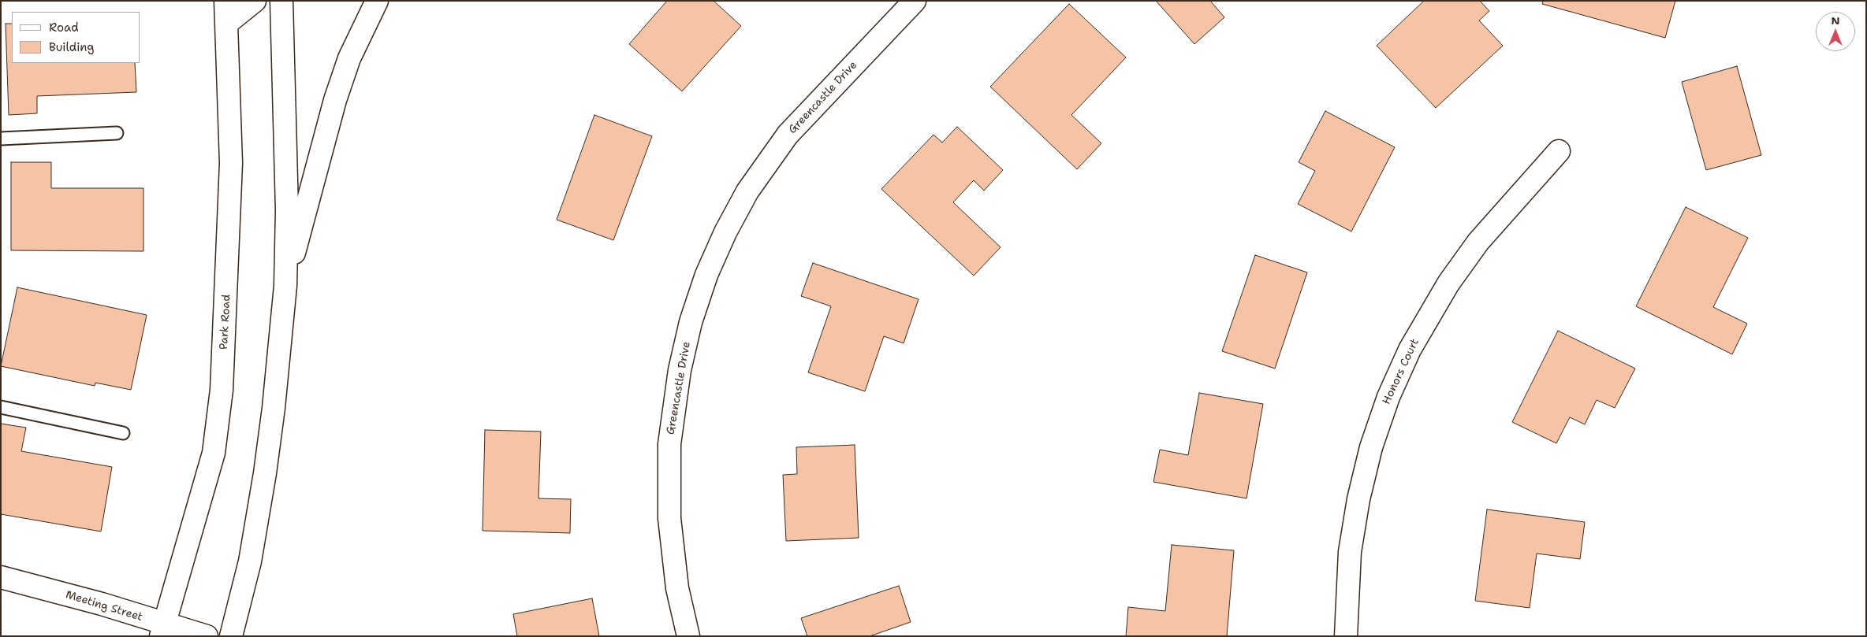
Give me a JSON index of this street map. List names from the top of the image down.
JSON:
{
  "streets": {
    "main road": [
      "Greencastle Drive",
      "Park Road",
      "Honors Court",
      "Meeting Street"
    ]
  },
  "crossings": [
    ["Park Road", "Meeting Street"]
  ],
  "legend": ["Road", "Building"],
  "north": "top"
}
